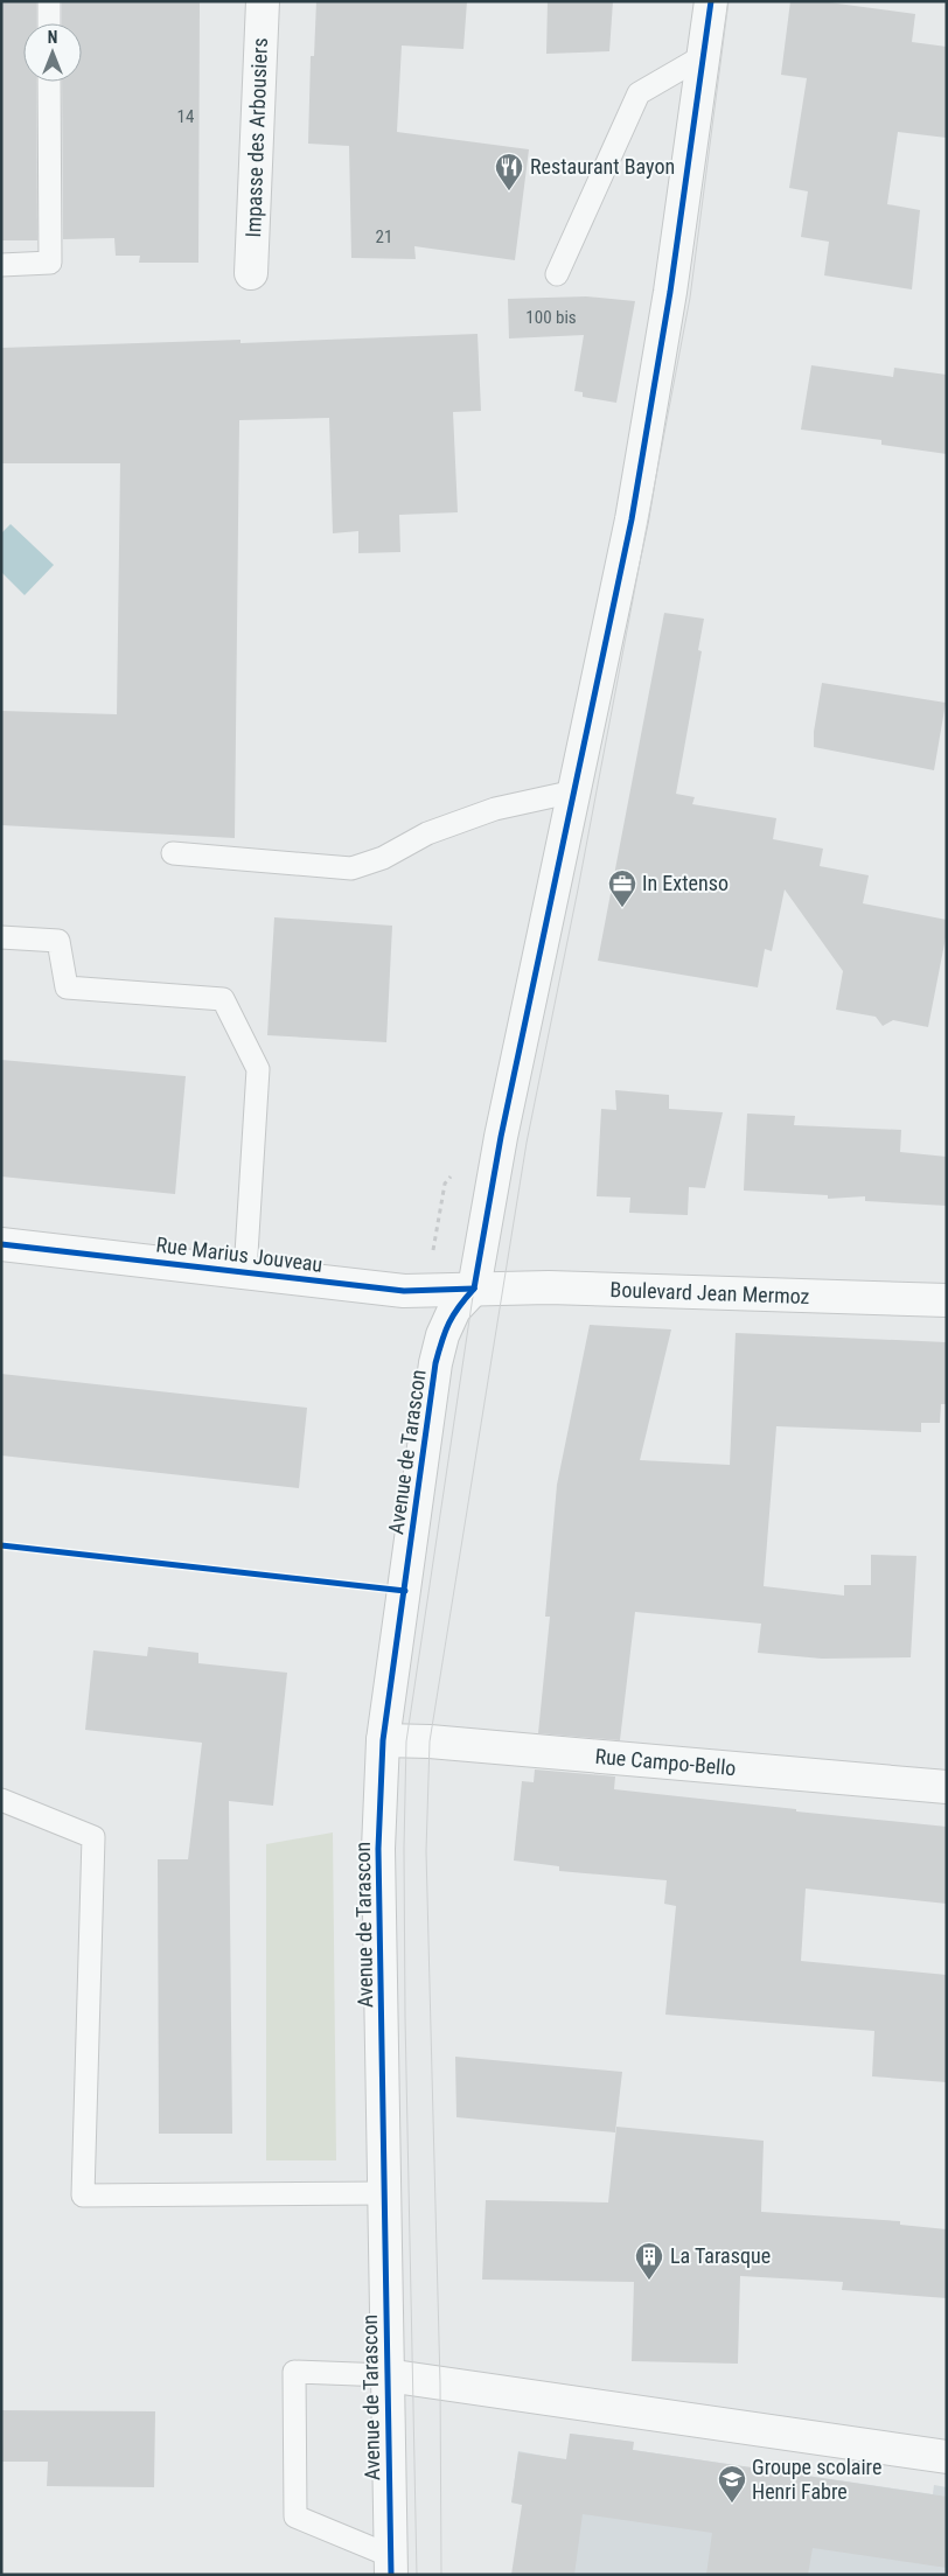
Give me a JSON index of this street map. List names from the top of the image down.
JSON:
{
  "streets": {
    "street": [
      "Impasse des Arbousiers",
      "Rue Marius Jouveau",
      "Boulevard Jean Mermoz",
      "Avenue de Tarascon",
      "Rue Campo-Bello"
    ]
  },
  "crossings": [
    ["Rue Marius Jouveau", "Boulevard Jean Mermoz"],
    ["Rue Marius Jouveau", "Avenue de Tarascon"],
    ["Boulevard Jean Mermoz", "Avenue de Tarascon"],
    ["Avenue de Tarascon", "Rue Campo-Bello"]
  ],
  "places": {
    "restaurant": ["Restaurant Bayon"],
    "office": ["In Extenso"],
    "building": ["La Tarasque"],
    "school or university": ["Groupe scolaire Henri Fabre"]
  },
  "house_numbers": ["14", "21", "100 bis"],
  "north": "top"
}
